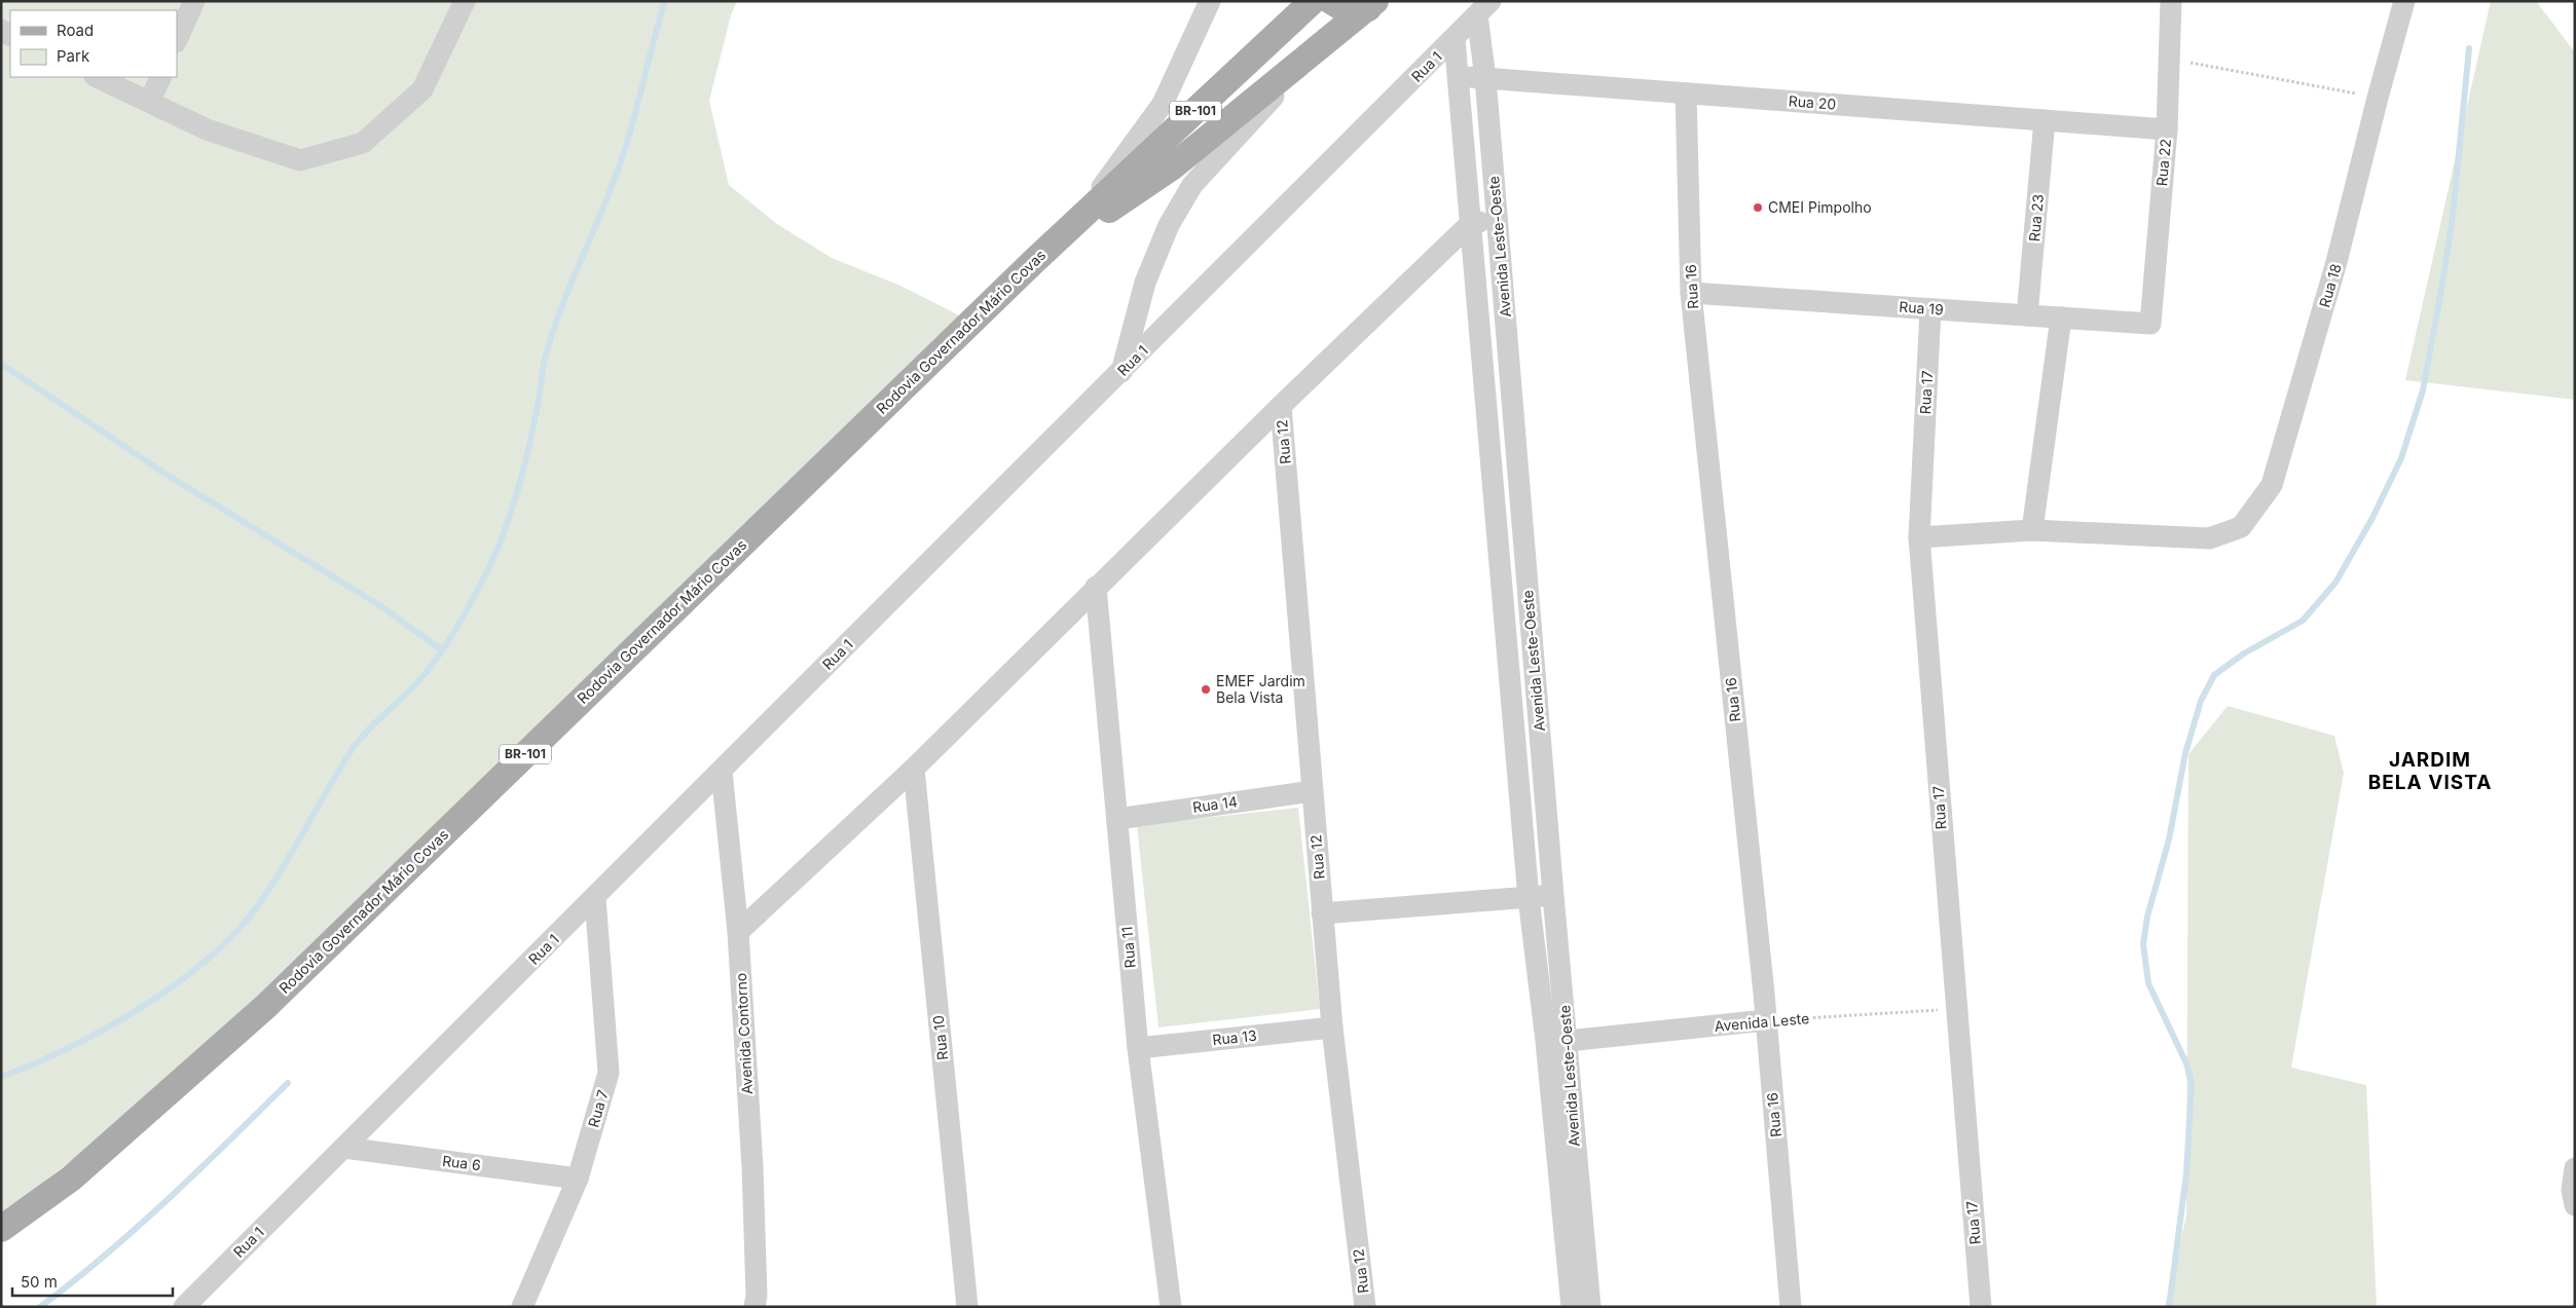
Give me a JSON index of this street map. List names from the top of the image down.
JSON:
{
  "streets": {
    "main road": ["BR-101", "Rodovia Governador Mário Covas"],
    "street": [
      "Rua 1",
      "Rua 20",
      "Rua 22",
      "Rua 23",
      "Avenida Leste-Oeste",
      "Rua 18",
      "Rua 16",
      "Rua 19",
      "Rua 17",
      "Rua 12",
      "Rua 14",
      "Rua 11",
      "Avenida Leste",
      "Avenida Contorno",
      "Rua 10",
      "Rua 13",
      "Rua 7",
      "Rua 6"
    ]
  },
  "crossings": [
    ["Rua 1", "Avenida Leste-Oeste"],
    ["Rua 1", "Avenida Contorno"],
    ["Rua 1", "Rua 7"],
    ["Rua 1", "Rua 6"],
    ["Rua 20", "Rua 22"],
    ["Rua 20", "Rua 23"],
    ["Rua 20", "Avenida Leste-Oeste"],
    ["Rua 20", "Rua 16"],
    ["Rua 22", "Rua 19"],
    ["Rua 23", "Rua 19"],
    ["Avenida Leste-Oeste", "Avenida Leste"],
    ["Rua 16", "Rua 19"],
    ["Rua 16", "Avenida Leste"],
    ["Rua 19", "Rua 17"],
    ["Rua 17", "Avenida Leste"],
    ["Rua 12", "Rua 14"],
    ["Rua 12", "Rua 13"],
    ["Rua 14", "Rua 11"],
    ["Rua 11", "Rua 13"],
    ["Rua 7", "Rua 6"]
  ],
  "districts": ["JARDIM BELA VISTA"],
  "places": ["CMEI Pimpolho", "EMEF Jardim Bela Vista"],
  "legend": ["Road", "Park"],
  "scale_bar": "50 m"
}
